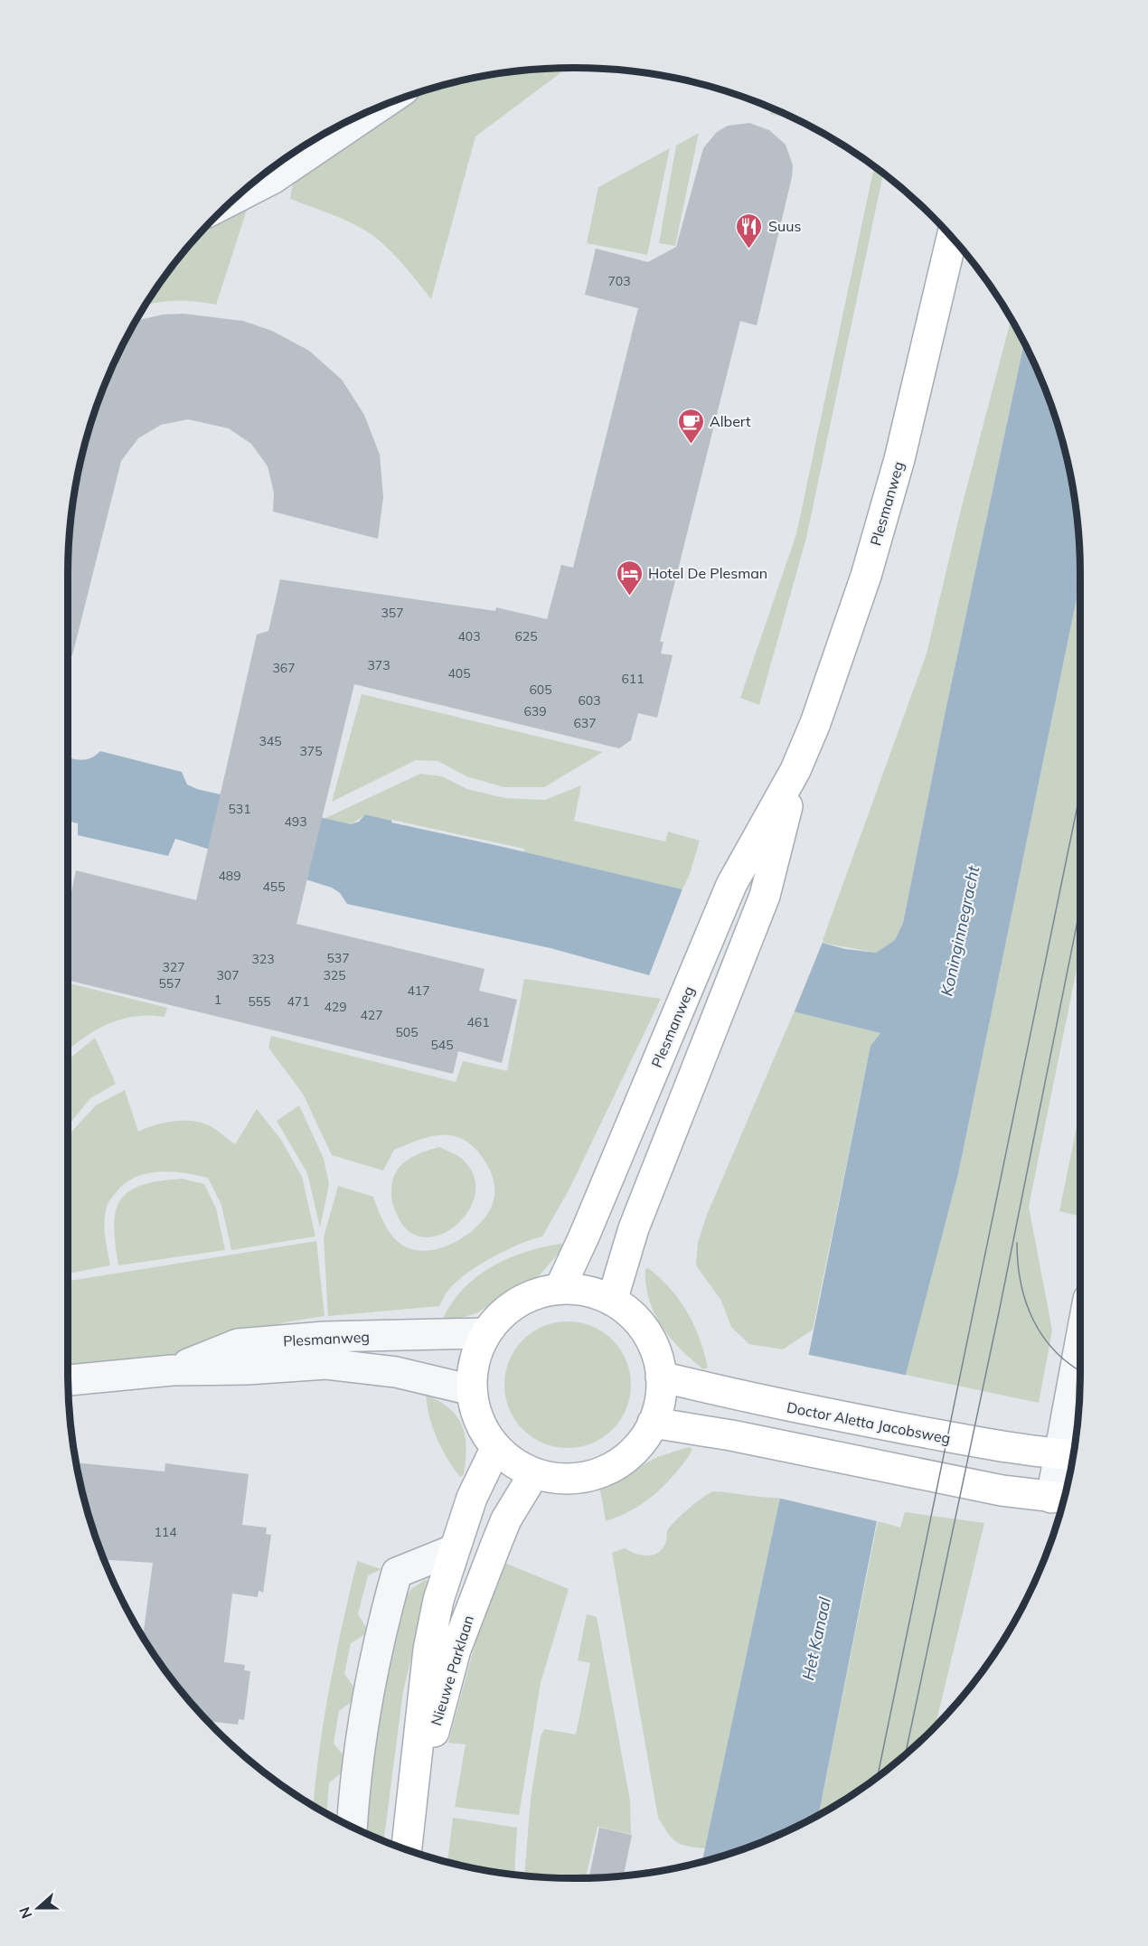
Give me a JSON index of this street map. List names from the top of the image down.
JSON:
{
  "streets": {
    "main road": ["Plesmanweg", "Doctor Aletta Jacobsweg", "Nieuwe Parklaan"]
  },
  "crossings": [
    ["Plesmanweg", "Doctor Aletta Jacobsweg"],
    ["Plesmanweg", "Nieuwe Parklaan"],
    ["Doctor Aletta Jacobsweg", "Nieuwe Parklaan"]
  ],
  "water": ["Koninginnegracht", "Het Kanaal"],
  "places": {
    "restaurant": ["Suus"],
    "cafe": ["Albert"],
    "hotel": ["Hotel De Plesman"]
  },
  "house_numbers": [
    "703",
    "357",
    "403",
    "625",
    "373",
    "367",
    "405",
    "611",
    "605",
    "603",
    "639",
    "637",
    "345",
    "375",
    "531",
    "493",
    "489",
    "455",
    "537",
    "323",
    "327",
    "307",
    "325",
    "557",
    "417",
    "1",
    "555",
    "471",
    "429",
    "427",
    "461",
    "505",
    "545",
    "114"
  ],
  "north": "left"
}
